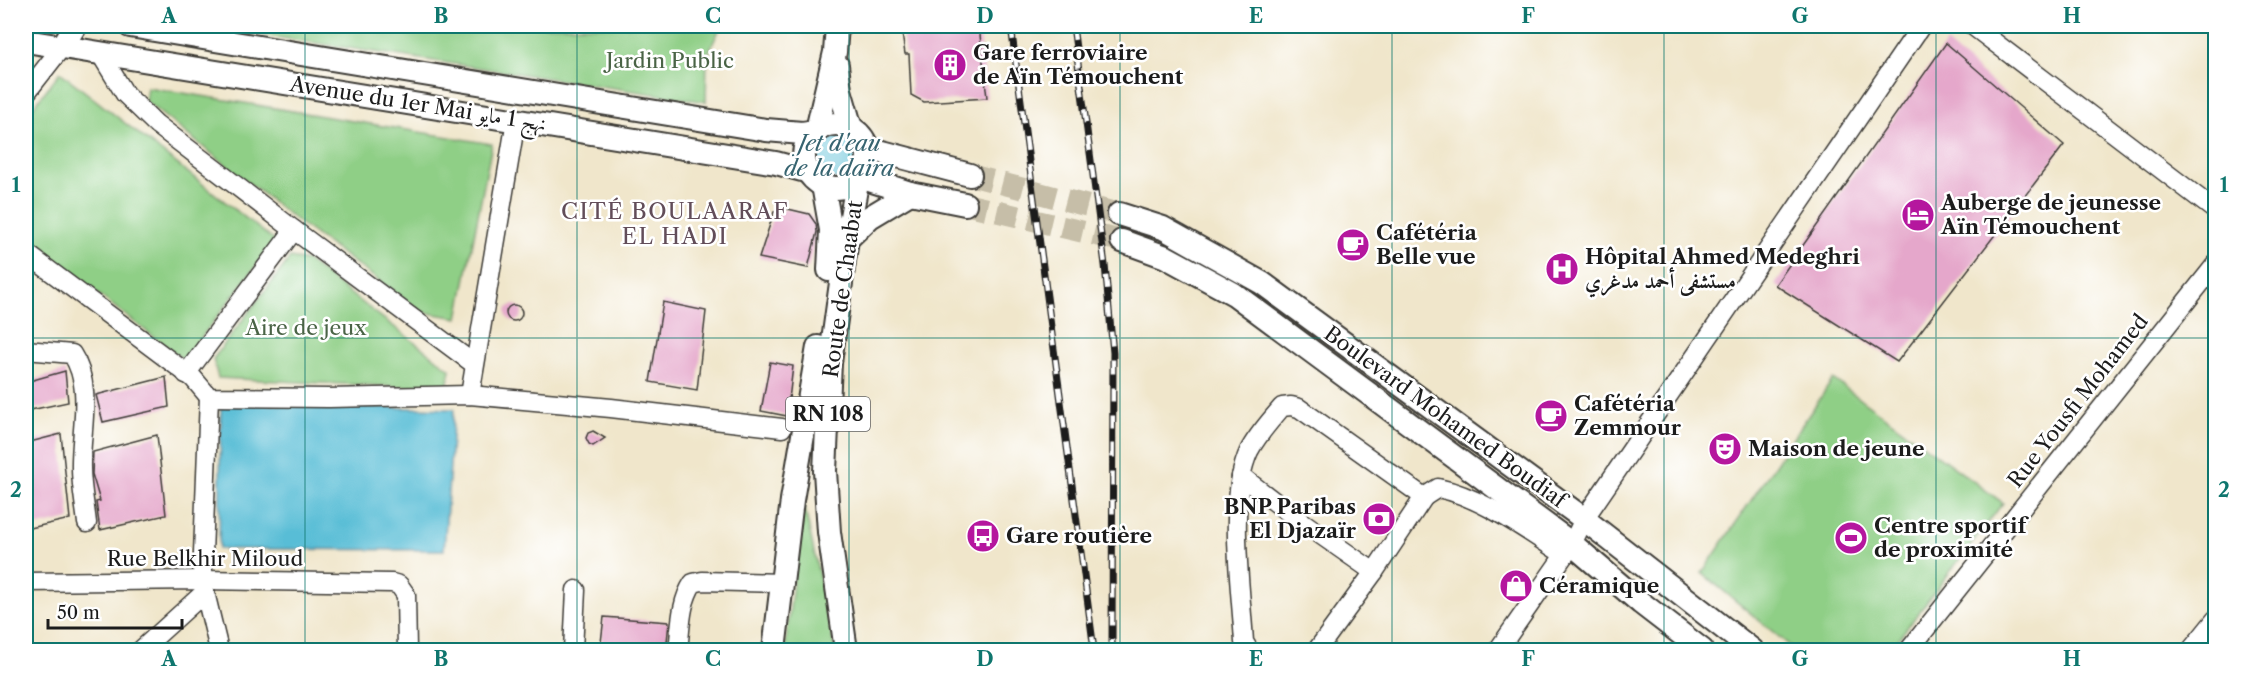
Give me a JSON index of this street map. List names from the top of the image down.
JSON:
{
  "streets": {
    "main road": [
      "Avenue du 1er Mai نهج 1 مايو",
      "Route de Chaabat",
      "RN 108",
      "Boulevard Mohamed Boudiaf"
    ],
    "street": ["Rue Yousfi Mohamed", "Rue Belkhir Miloud"]
  },
  "crossings": [
    ["Avenue du 1er Mai نهج 1 مايو", "Route de Chaabat"]
  ],
  "districts": ["CITÉ BOULAARAF EL HADI"],
  "water": ["Jet d'eau de la daïra"],
  "parks": ["Jardin Public", "Aire de jeux"],
  "places": {
    "building": ["Gare ferroviaire de Aïn Témouchent"],
    "hotel": ["Auberge de jeunesse Aïn Témouchent"],
    "cafe": ["Cafétéria Belle vue", "Cafétéria Zemmour"],
    "hospital": ["Hôpital Ahmed Medeghri مستشفى أحمد مدغري"],
    "theatre": ["Maison de jeune"],
    "bank": ["BNP Paribas El Djazaïr"],
    "bus stop": ["Gare routière"],
    "sports": ["Centre sportif de proximité"],
    "shop": ["Céramique"]
  },
  "scale_bar": "50 m",
  "grid": {
    "columns": [
      "A",
      "B",
      "C",
      "D",
      "E",
      "F",
      "G",
      "H"
    ],
    "rows": ["1", "2"]
  }
}
